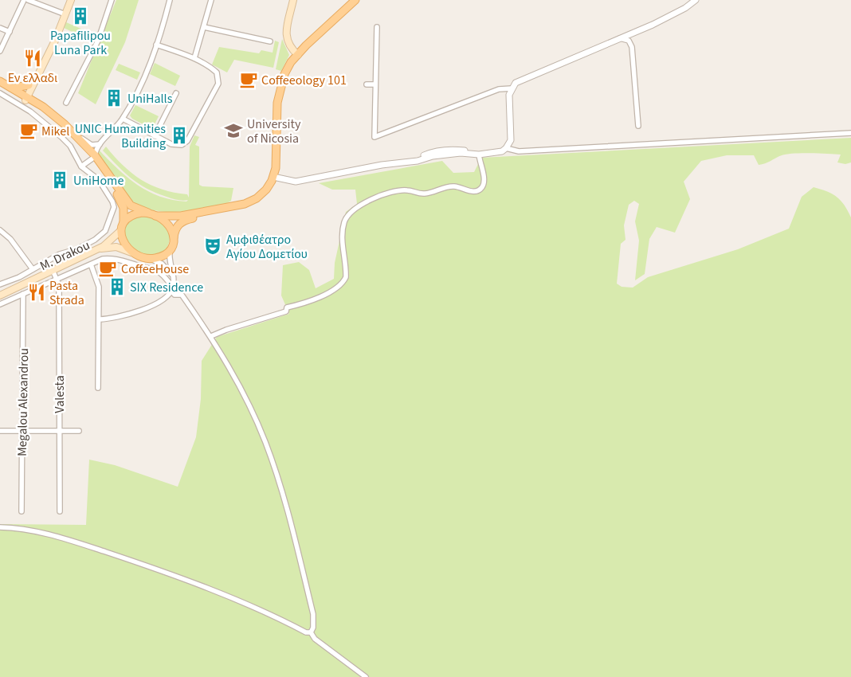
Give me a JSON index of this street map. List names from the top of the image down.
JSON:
{
  "streets": {
    "street": ["M. Drakou", "Valesta", "Megalou Alexandrou"]
  },
  "places": {
    "building": [
      "Papafilipou Luna Park",
      "UniHalls",
      "UNIC Humanities Building",
      "UniHome",
      "SIX Residence"
    ],
    "restaurant": ["Εν ελλαδι", "Pasta Strada"],
    "cafe": ["Coffeeology 101", "Mikel", "CoffeeHouse"],
    "school or university": ["University of Nicosia"],
    "theatre": ["Αμφιθέατρο Αγίου Δομετίου"]
  }
}
